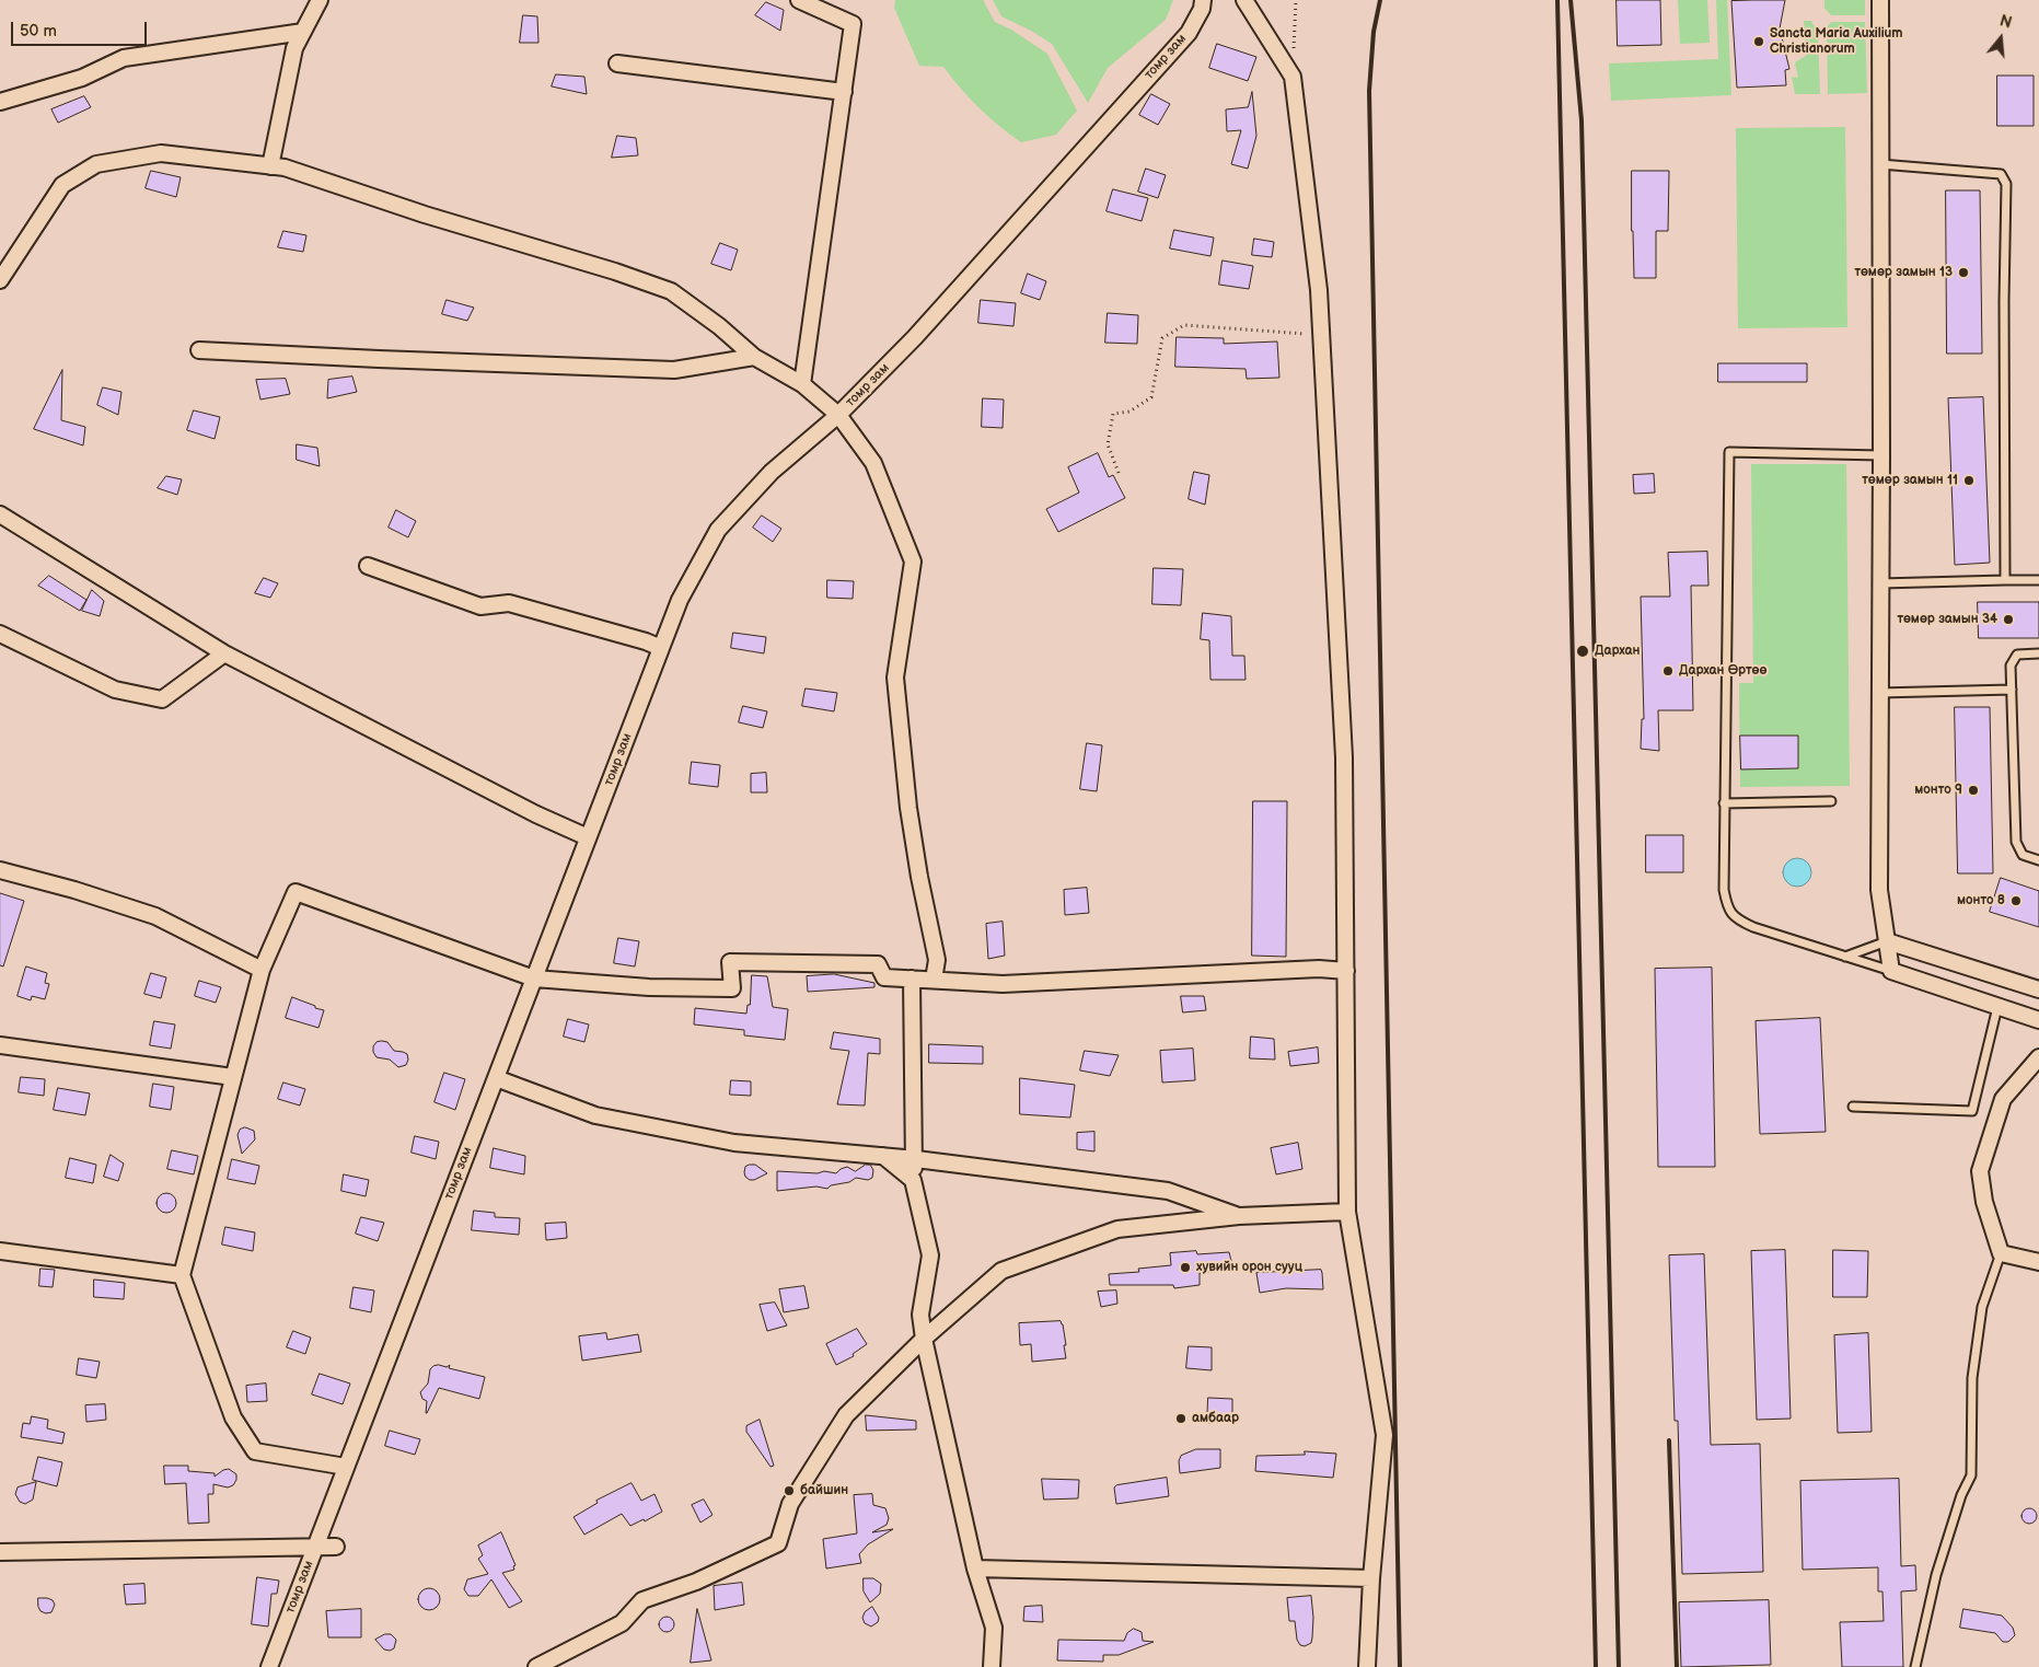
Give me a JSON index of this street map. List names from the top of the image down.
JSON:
{
  "streets": {
    "street": ["томр зам"]
  },
  "places": [
    "Sancta Maria Auxilium Christianorum",
    "төмөр замын 13",
    "төмөр замын 11",
    "төмөр замын 34",
    "Дархан",
    "Дархан Өртөө",
    "монто 9",
    "монто 8",
    "хувийн орон сууц",
    "амбаар",
    "байшин"
  ],
  "scale_bar": "50 m",
  "north": "top"
}
